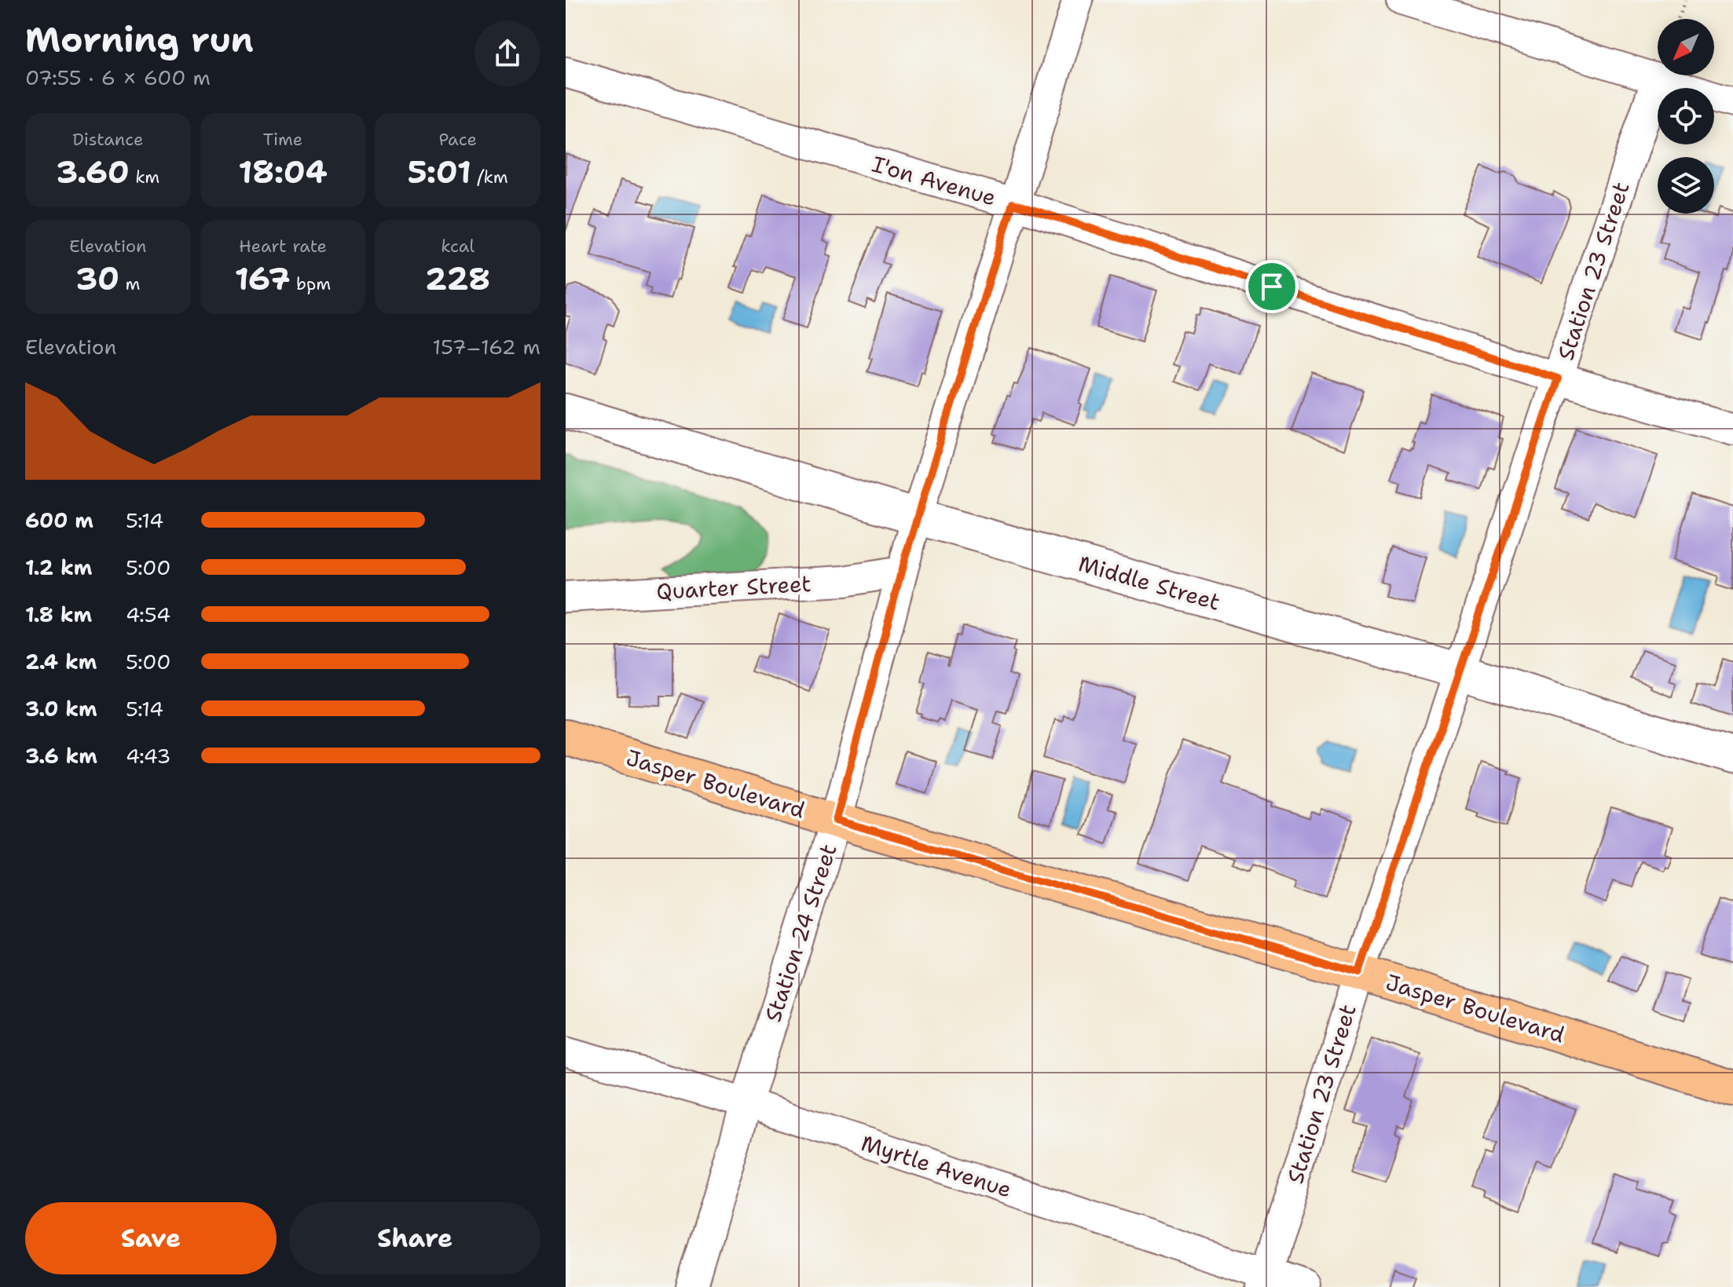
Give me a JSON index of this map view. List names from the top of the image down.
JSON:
{
  "streets": {
    "main road": ["Jasper Boulevard"],
    "street": [
      "I'on Avenue",
      "Station 23 Street",
      "Middle Street",
      "Quarter Street",
      "Station 24 Street",
      "Myrtle Avenue"
    ]
  },
  "crossings": [
    ["I'on Avenue", "Station 23 Street"],
    ["I'on Avenue", "Station 24 Street"],
    ["Station 23 Street", "Middle Street"],
    ["Station 23 Street", "Jasper Boulevard"],
    ["Station 23 Street", "Myrtle Avenue"],
    ["Middle Street", "Station 24 Street"],
    ["Quarter Street", "Station 24 Street"],
    ["Jasper Boulevard", "Station 24 Street"],
    ["Station 24 Street", "Myrtle Avenue"]
  ],
  "north": "bottom left",
  "page": {
    "heading": ["Morning run", "07:55 · 6 × 600 m"],
    "stats": [
      ["Distance", "3.60 km"],
      ["Time", "18:04"],
      ["Pace", "5:01 /km"],
      ["Elevation", "30 m"],
      ["Heart rate", "167 bpm"],
      ["kcal", "228"]
    ],
    "chart": ["Elevation", "157–162 m"],
    "list": [
      {
        "name": "600 m",
        "note": "5:14"
      },
      {
        "name": "1.2 km",
        "note": "5:00"
      },
      {
        "name": "1.8 km",
        "note": "4:54"
      },
      {
        "name": "2.4 km",
        "note": "5:00"
      },
      {
        "name": "3.0 km",
        "note": "5:14"
      },
      {
        "name": "3.6 km",
        "note": "4:43"
      }
    ],
    "buttons": ["Save", "Share"]
  }
}
